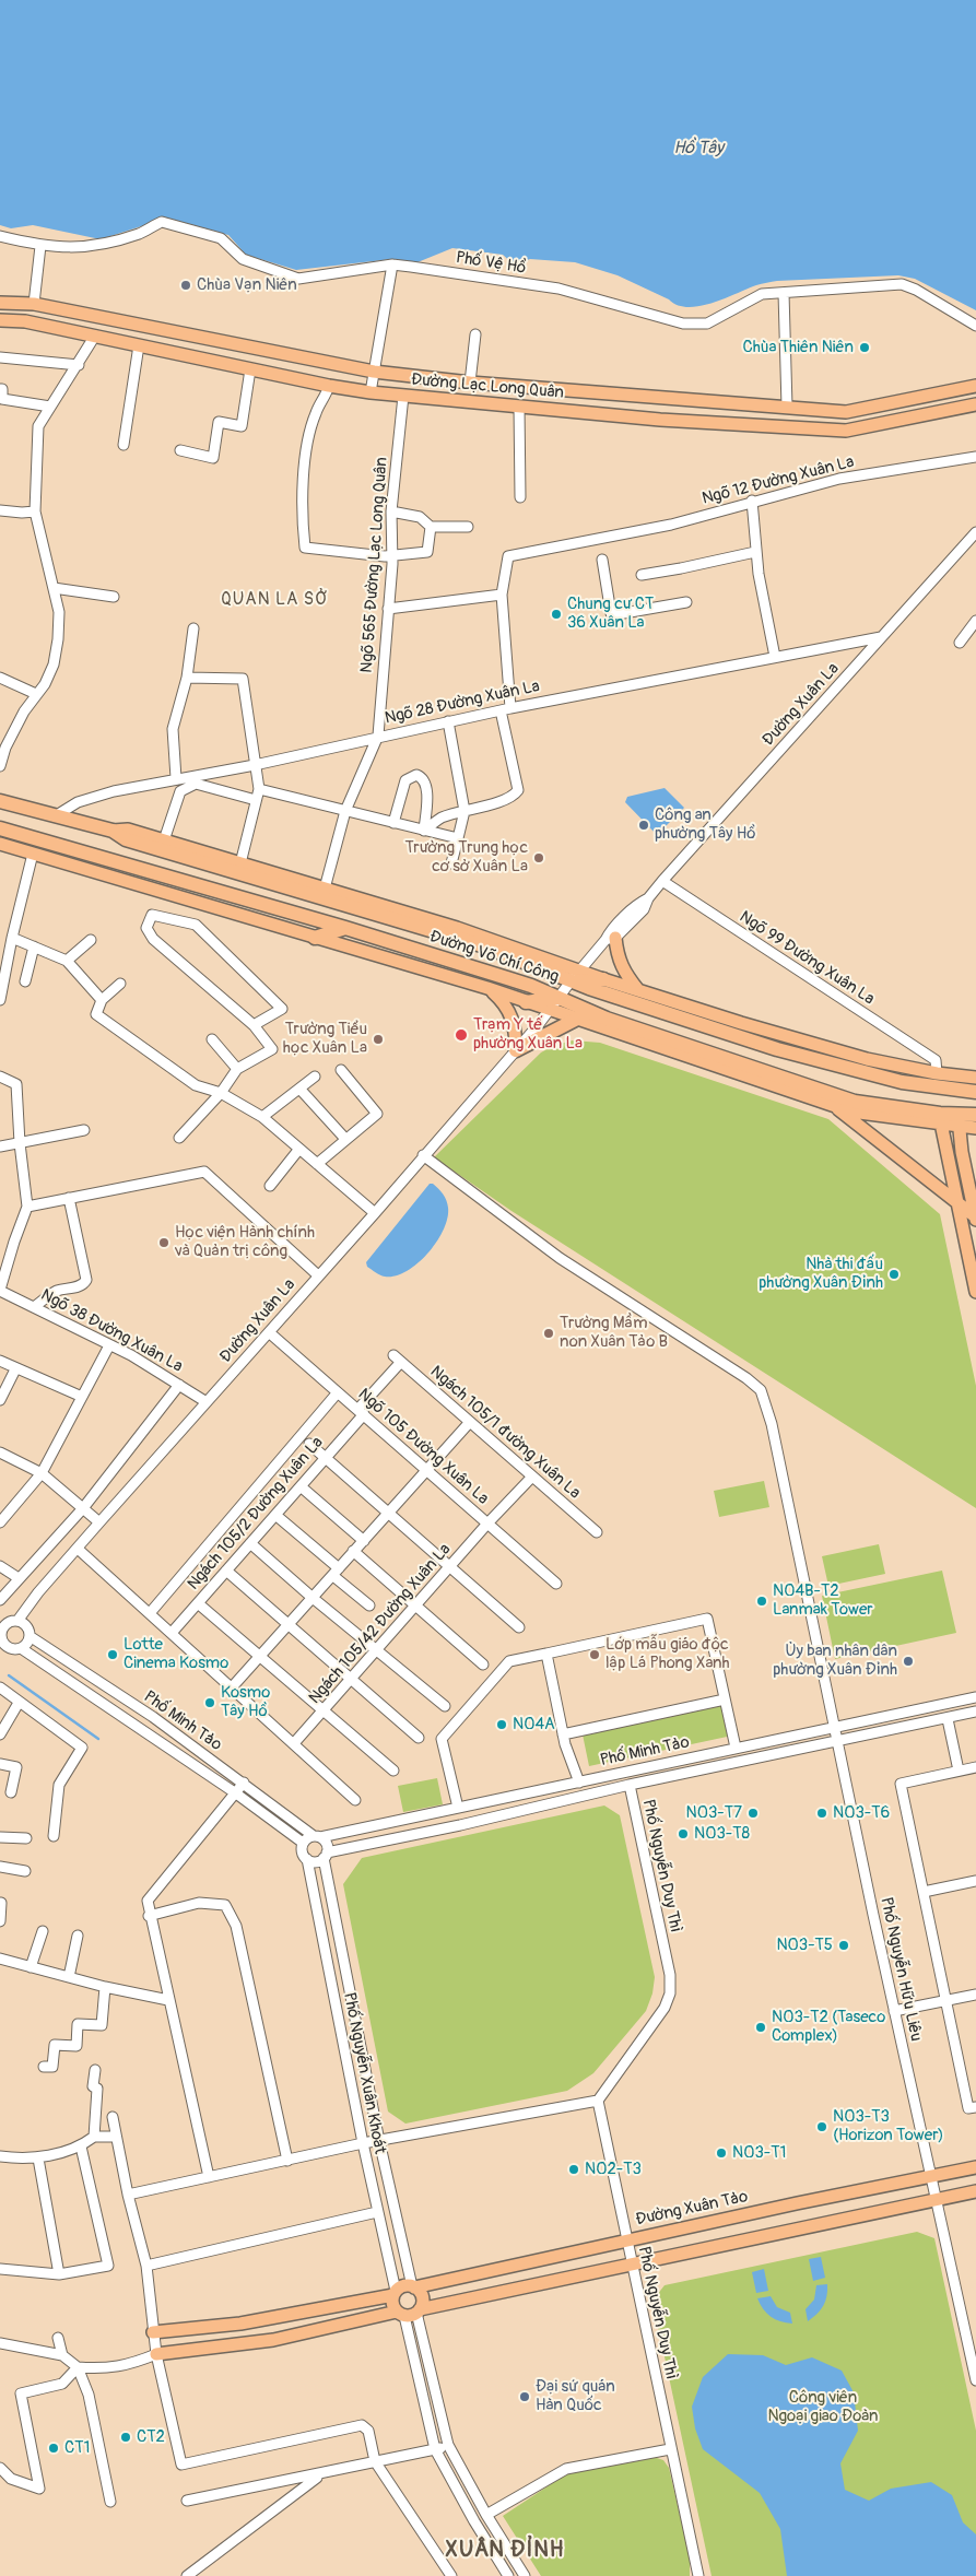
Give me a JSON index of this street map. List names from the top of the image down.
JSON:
{
  "streets": {
    "highway": ["Đường Võ Chí Công"],
    "main road": ["Đường Lạc Long Quân", "Đường Xuân Tảo"],
    "street": [
      "Phố Vệ Hồ",
      "Ngõ 12 Đường Xuân La",
      "Ngõ 565 Đường Lạc Long Quân",
      "Ngõ 28 Đường Xuân La",
      "Đường Xuân La",
      "Ngõ 99 Đường Xuân La",
      "Ngõ 38 Đường Xuân La",
      "Ngách 105/1 đường Xuân La",
      "Ngõ 105 Đường Xuân La",
      "Ngách 105/2 Đường Xuân La",
      "Ngách 105/42 Đường Xuân La",
      "Phố Minh Tảo",
      "Phố Nguyễn Duy Thì",
      "Phố Nguyễn Hữu Liêu",
      "Phố Nguyễn Xuân Khoát"
    ]
  },
  "crossings": [
    ["Đường Lạc Long Quân", "Ngõ 565 Đường Lạc Long Quân"],
    ["Ngõ 565 Đường Lạc Long Quân", "Ngõ 28 Đường Xuân La"],
    ["Ngõ 565 Đường Lạc Long Quân", "Đường Võ Chí Công"],
    ["Ngõ 28 Đường Xuân La", "Đường Xuân La"],
    ["Ngõ 28 Đường Xuân La", "Đường Võ Chí Công"],
    ["Đường Xuân La", "Đường Võ Chí Công"],
    ["Đường Xuân La", "Ngõ 99 Đường Xuân La"],
    ["Đường Xuân La", "Ngõ 38 Đường Xuân La"],
    ["Đường Xuân La", "Ngõ 105 Đường Xuân La"],
    ["Đường Xuân La", "Phố Minh Tảo"],
    ["Đường Xuân La", "Phố Nguyễn Hữu Liêu"],
    ["Ngách 105/1 đường Xuân La", "Ngõ 105 Đường Xuân La"],
    ["Ngách 105/1 đường Xuân La", "Ngách 105/2 Đường Xuân La"],
    ["Ngách 105/1 đường Xuân La", "Ngách 105/42 Đường Xuân La"],
    ["Ngõ 105 Đường Xuân La", "Ngách 105/2 Đường Xuân La"],
    ["Ngõ 105 Đường Xuân La", "Ngách 105/42 Đường Xuân La"],
    ["Phố Minh Tảo", "Phố Nguyễn Duy Thì"],
    ["Phố Minh Tảo", "Phố Nguyễn Hữu Liêu"],
    ["Phố Minh Tảo", "Phố Nguyễn Xuân Khoát"],
    ["Phố Nguyễn Duy Thì", "Đường Xuân Tảo"],
    ["Phố Nguyễn Hữu Liêu", "Đường Xuân Tảo"],
    ["Phố Nguyễn Xuân Khoát", "Đường Xuân Tảo"]
  ],
  "districts": ["QUAN LA SỞ", "XUÂN ĐỈNH"],
  "water": ["Hồ Tây"],
  "parks": ["Công viên Ngoại giao Đoàn"],
  "places": [
    "Chùa Vạn Niên",
    "Chùa Thiên Niên",
    "Chung cư CT 36 Xuân La",
    "Công an phường Tây Hồ",
    "Trường Trung học cơ sở Xuân La",
    "Trạm Y tế phường Xuân La",
    "Trường Tiểu học Xuân La",
    "Học viện Hành chính và Quản trị công",
    "Nhà thi đấu phường Xuân Đỉnh",
    "Trường Mầm non Xuân Tảo B",
    "N04B-T2 Lanmak Tower",
    "Lotte Cinema Kosmo",
    "Lớp mẫu giáo độc lập Lá Phong Xanh",
    "Ủy ban nhân dân phường Xuân Đỉnh",
    "Kosmo Tây Hồ",
    "N04A",
    "N03-T7",
    "N03-T6",
    "N03-T8",
    "N03-T5",
    "N03-T2 (Taseco Complex)",
    "N03-T3 (Horizon Tower)",
    "N03-T1",
    "N02-T3",
    "Đại sứ quán Hàn Quốc",
    "CT2",
    "CT1"
  ]
}
